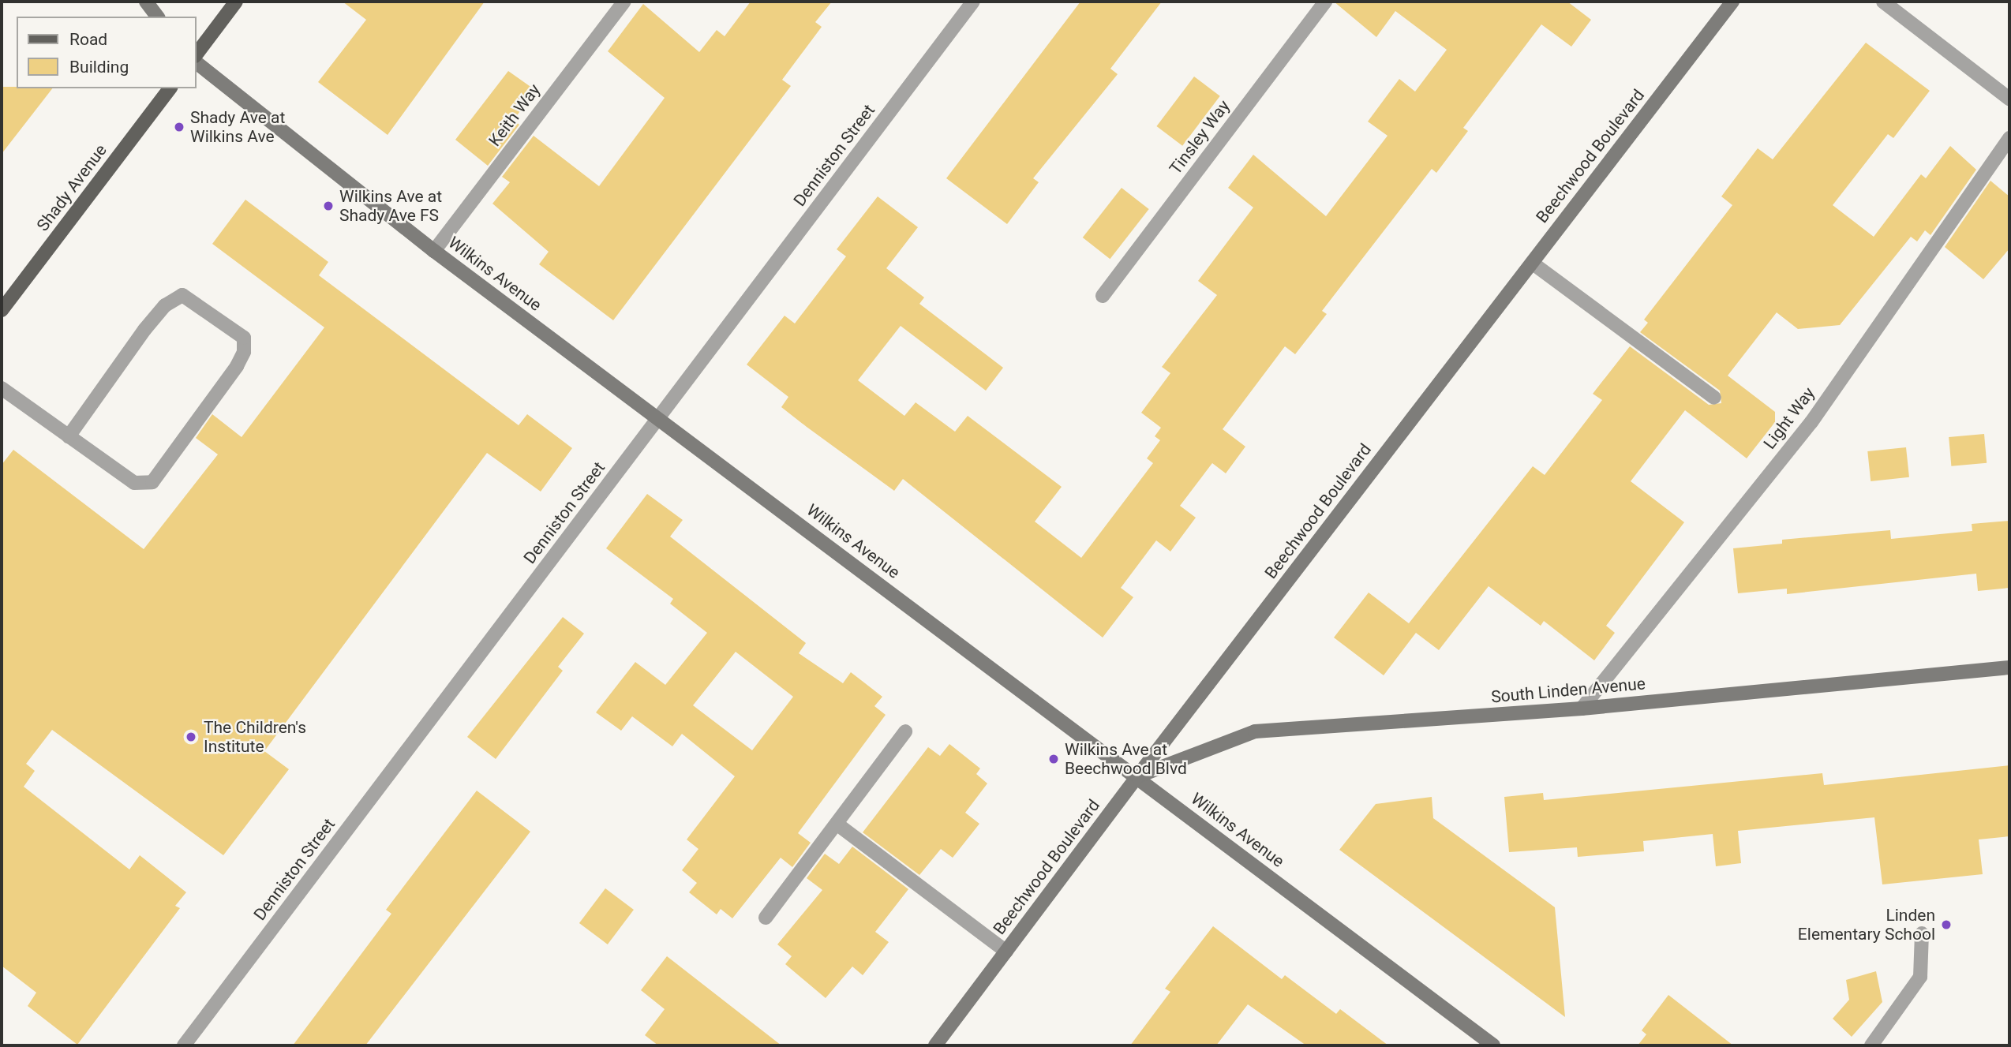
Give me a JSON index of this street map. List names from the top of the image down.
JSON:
{
  "streets": {
    "main road": [
      "Beechwood Boulevard",
      "Shady Avenue",
      "Wilkins Avenue",
      "South Linden Avenue"
    ],
    "street": [
      "Keith Way",
      "Tinsley Way",
      "Denniston Street",
      "Light Way"
    ]
  },
  "crossings": [
    ["Keith Way", "Wilkins Avenue"],
    ["Denniston Street", "Wilkins Avenue"],
    ["Beechwood Boulevard", "Wilkins Avenue"],
    ["Beechwood Boulevard", "South Linden Avenue"],
    ["Wilkins Avenue", "South Linden Avenue"],
    ["Light Way", "South Linden Avenue"]
  ],
  "places": [
    "Shady Ave at Wilkins Ave",
    "Wilkins Ave at Shady Ave FS",
    "The Children's Institute",
    "Wilkins Ave at Beechwood Blvd",
    "Linden Elementary School"
  ],
  "legend": ["Road", "Building"]
}
